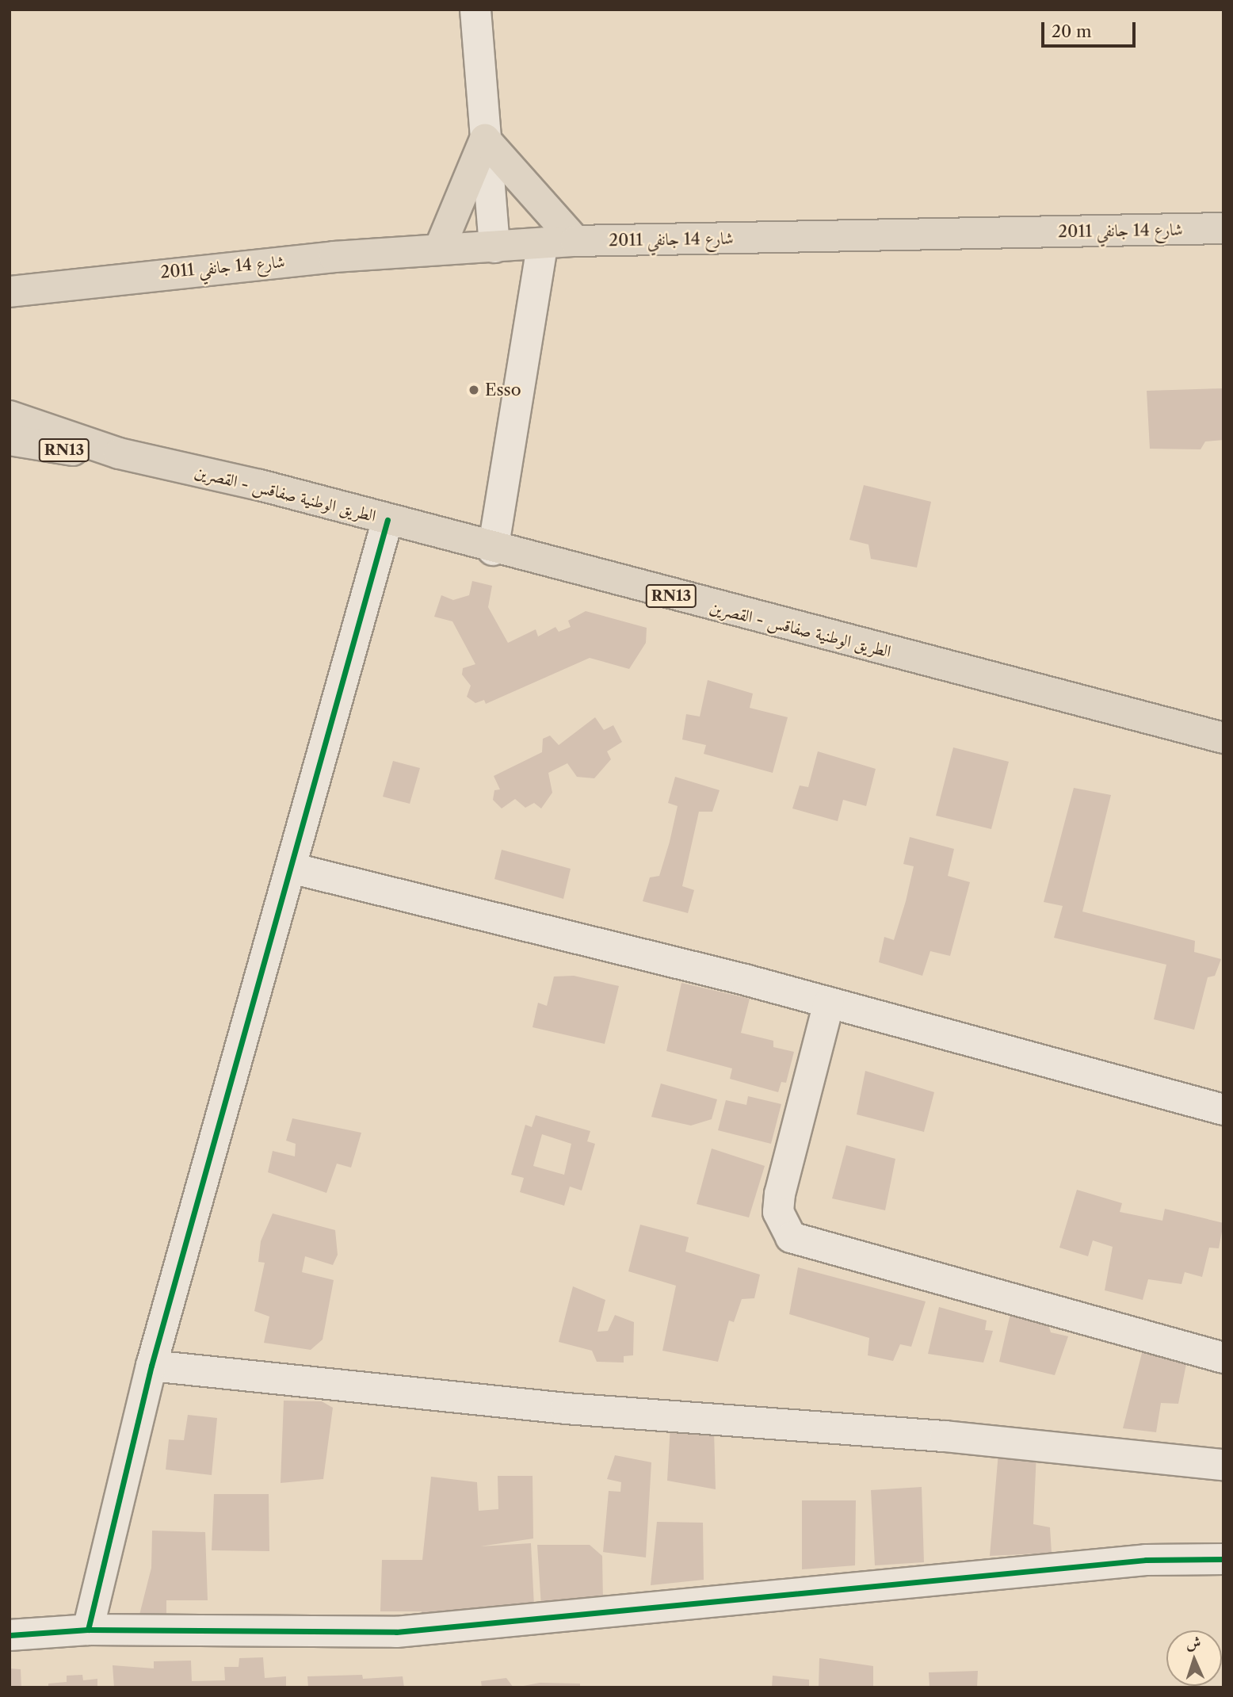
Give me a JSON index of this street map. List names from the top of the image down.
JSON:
{
  "streets": {
    "main road": ["شارع 14 جانفي 2011", "RN13", "الطريق الوطنية صفاقس - القصرين"]
  },
  "places": ["Esso"],
  "scale_bar": "20 m",
  "north": "top"
}
